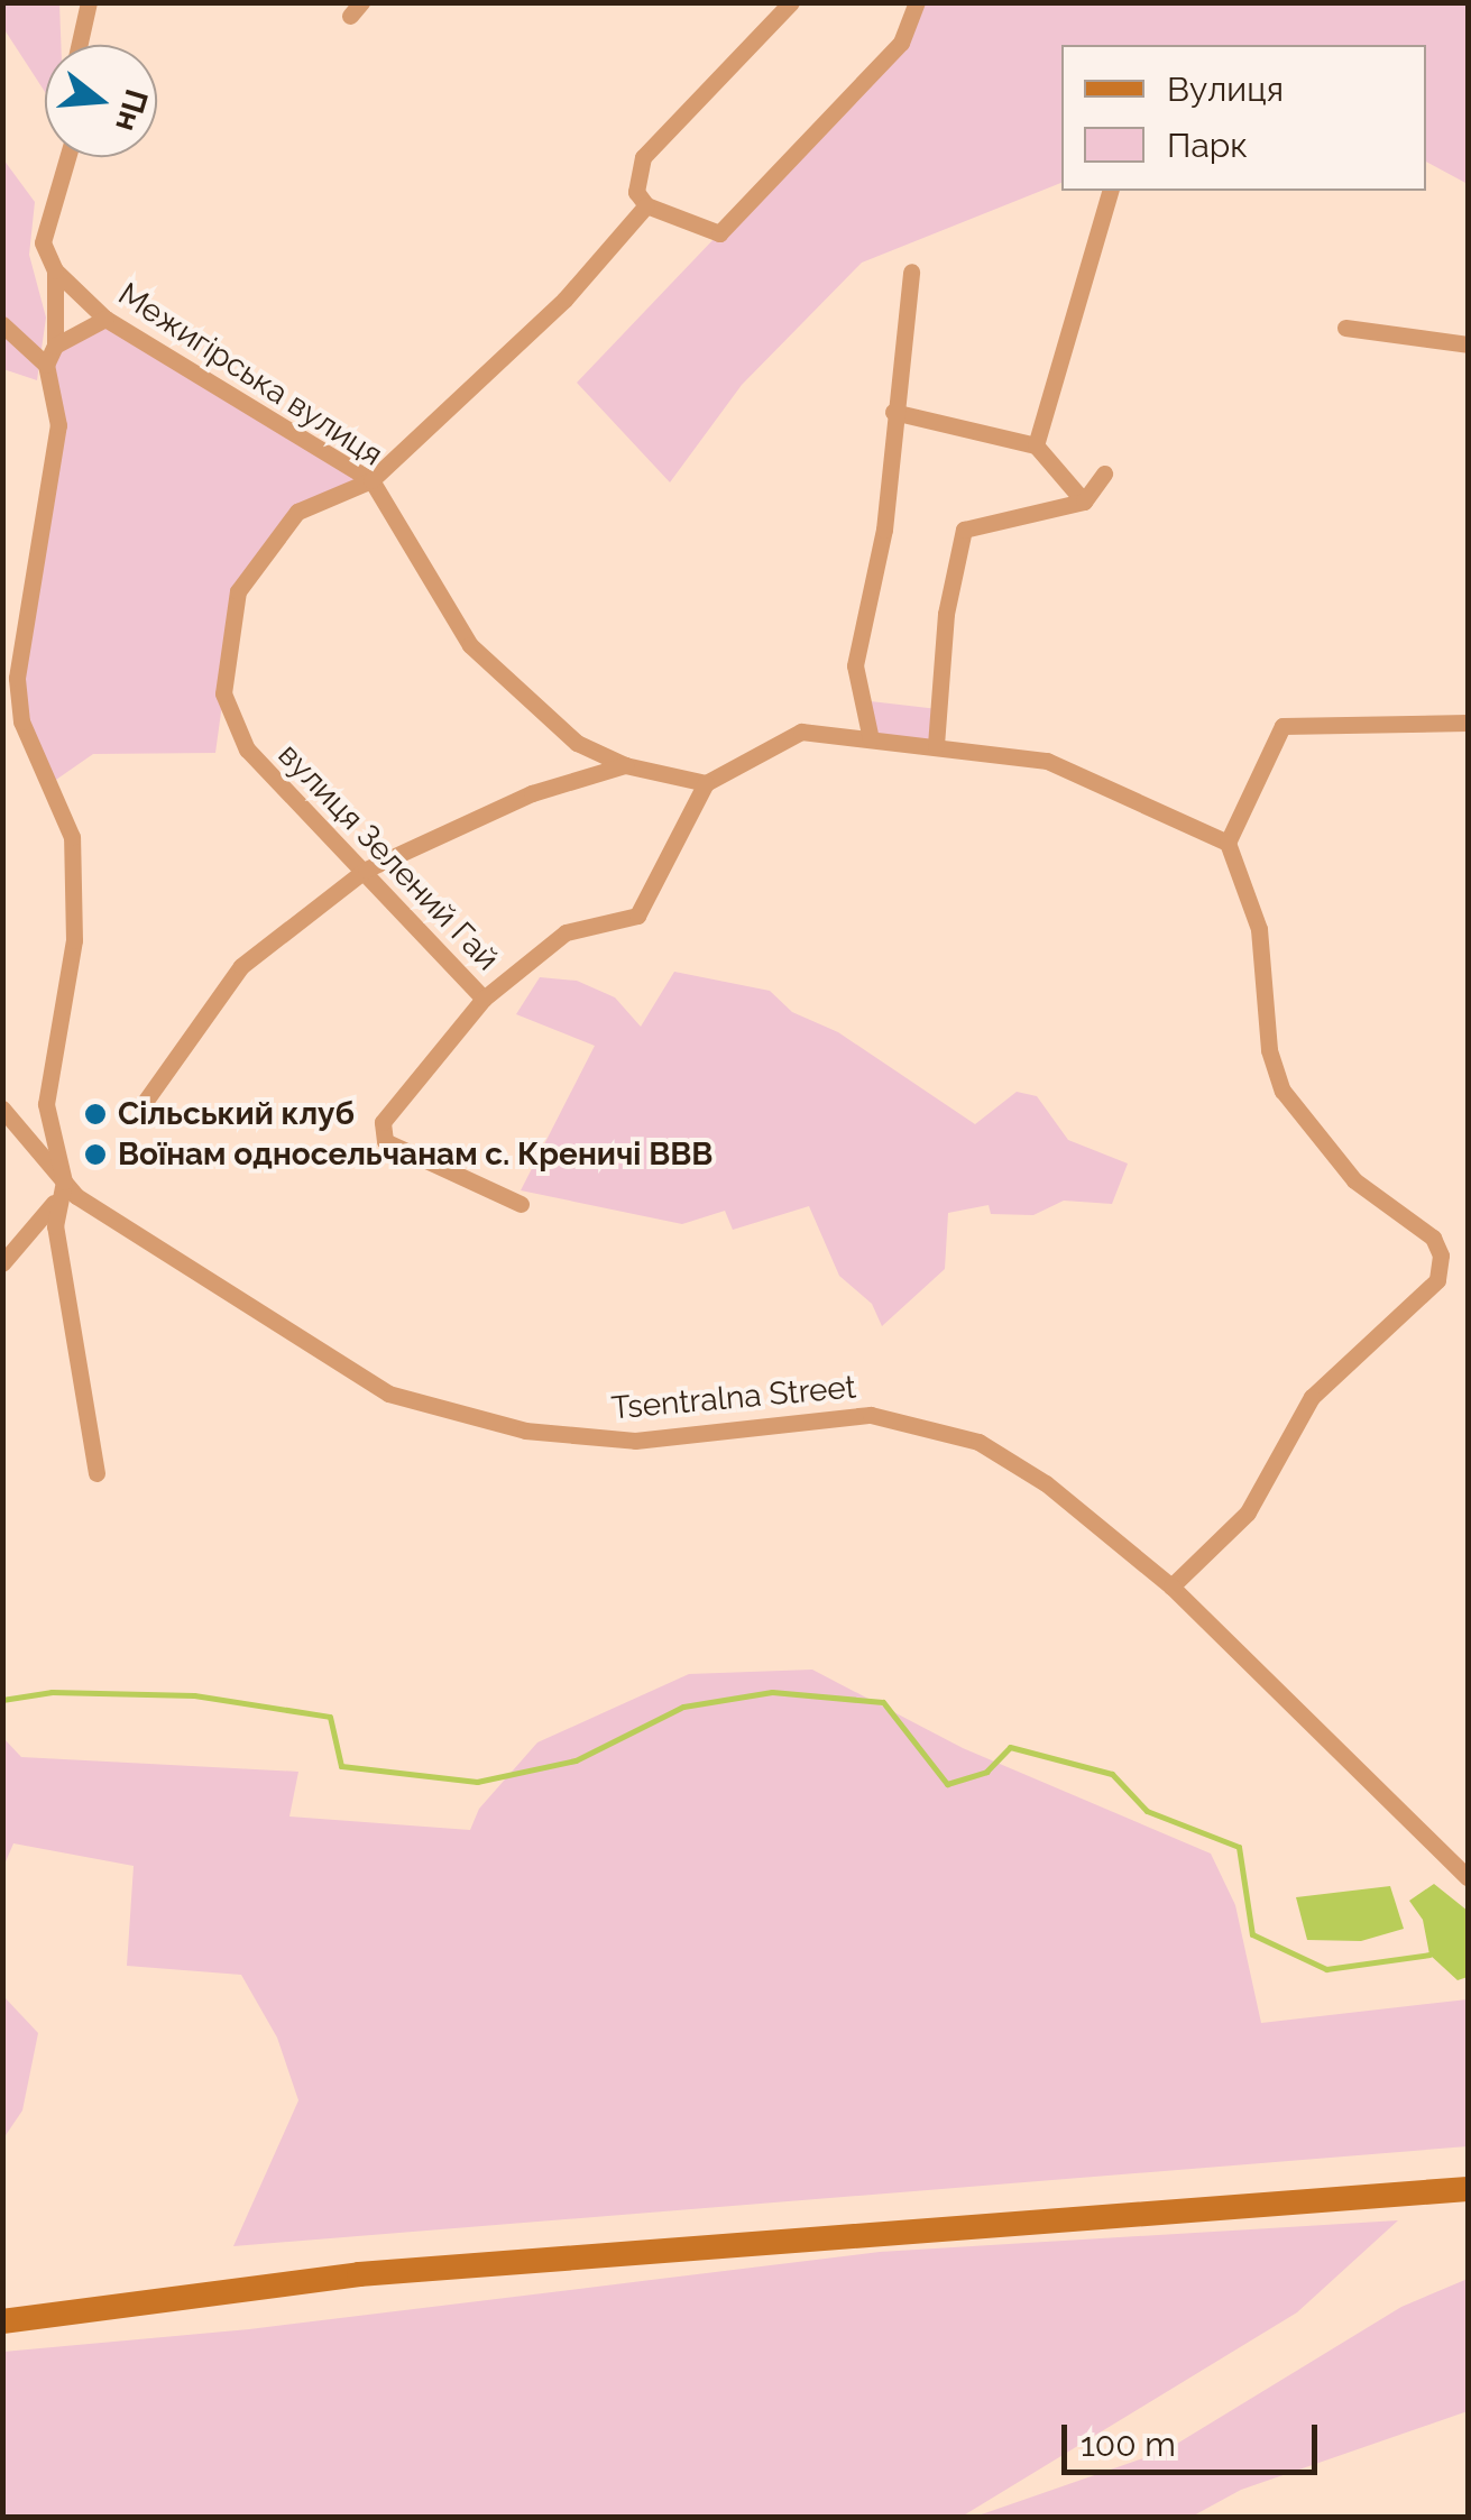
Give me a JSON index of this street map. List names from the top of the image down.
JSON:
{
  "streets": {
    "street": ["Межигірська вулиця", "вулиця Зелений Гай", "Tsentralna Street"]
  },
  "crossings": [
    ["Межигірська вулиця", "вулиця Зелений Гай"]
  ],
  "places": ["Сільський клуб", "Воїнам односельчанам с. Креничі ВВВ"],
  "legend": ["Вулиця", "Парк"],
  "scale_bar": "100 m",
  "north": "right"
}
